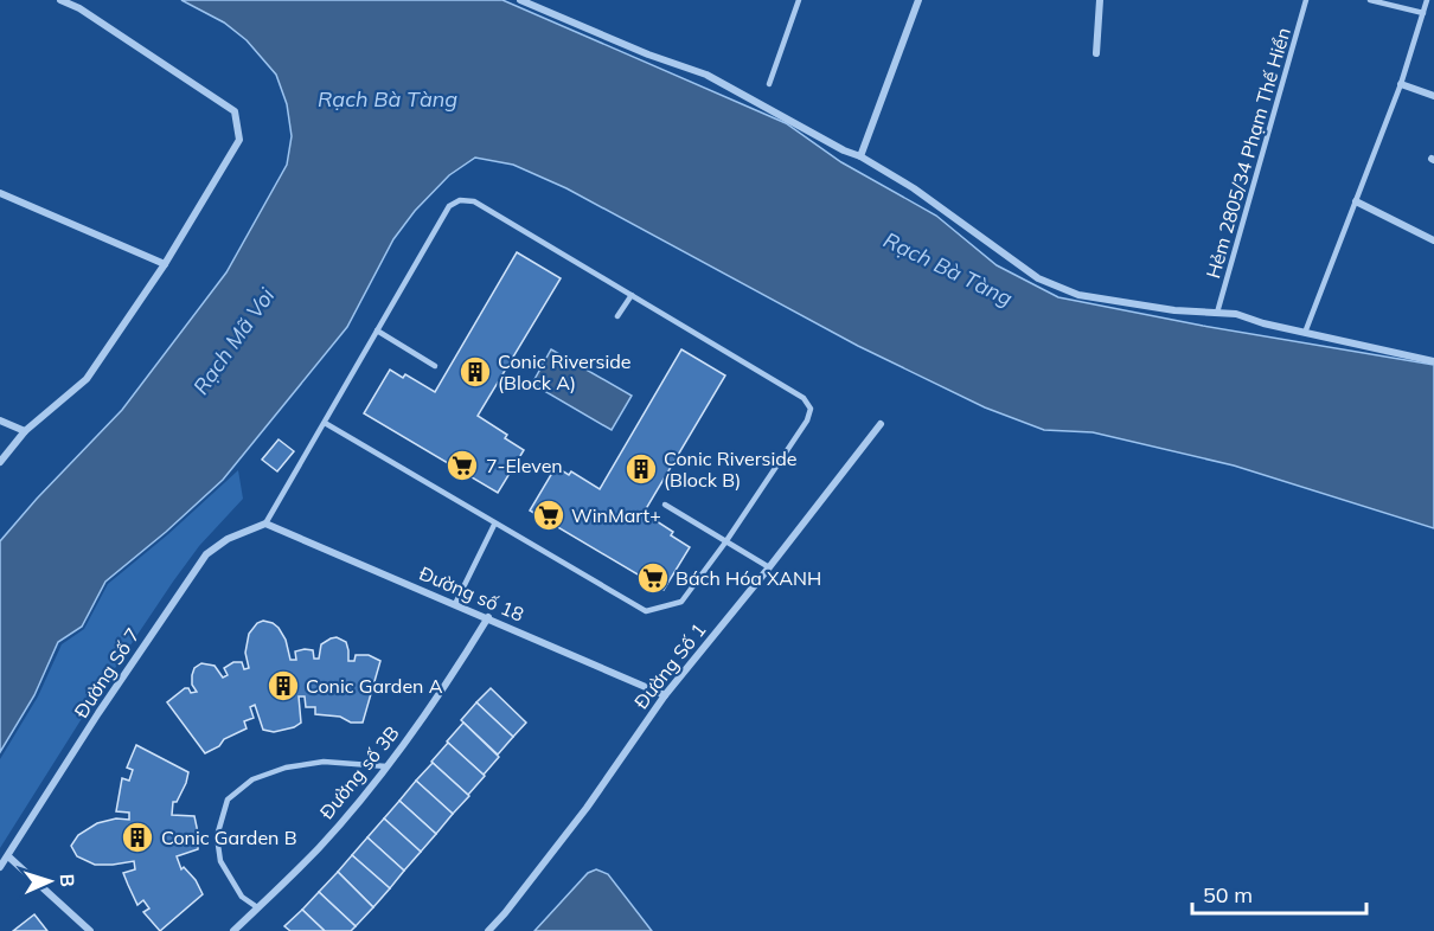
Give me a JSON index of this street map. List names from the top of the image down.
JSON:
{
  "streets": {
    "street": [
      "Đường số 18",
      "Đường Số 1",
      "Đường Số 7",
      "Đường số 3B"
    ],
    "lane": ["Hẻm 2805/34 Phạm Thế Hiển"]
  },
  "crossings": [
    ["Đường số 18", "Đường Số 1"],
    ["Đường số 18", "Đường Số 7"],
    ["Đường số 18", "Đường số 3B"]
  ],
  "water": ["Rạch Bà Tàng", "Rạch Mã Voi"],
  "places": {
    "building": [
      "Conic Riverside (Block A)",
      "Conic Riverside (Block B)",
      "Conic Garden A",
      "Conic Garden B"
    ],
    "supermarket": ["7-Eleven", "WinMart+", "Bách Hóa XANH"]
  },
  "scale_bar": "50 m",
  "north": "right"
}
